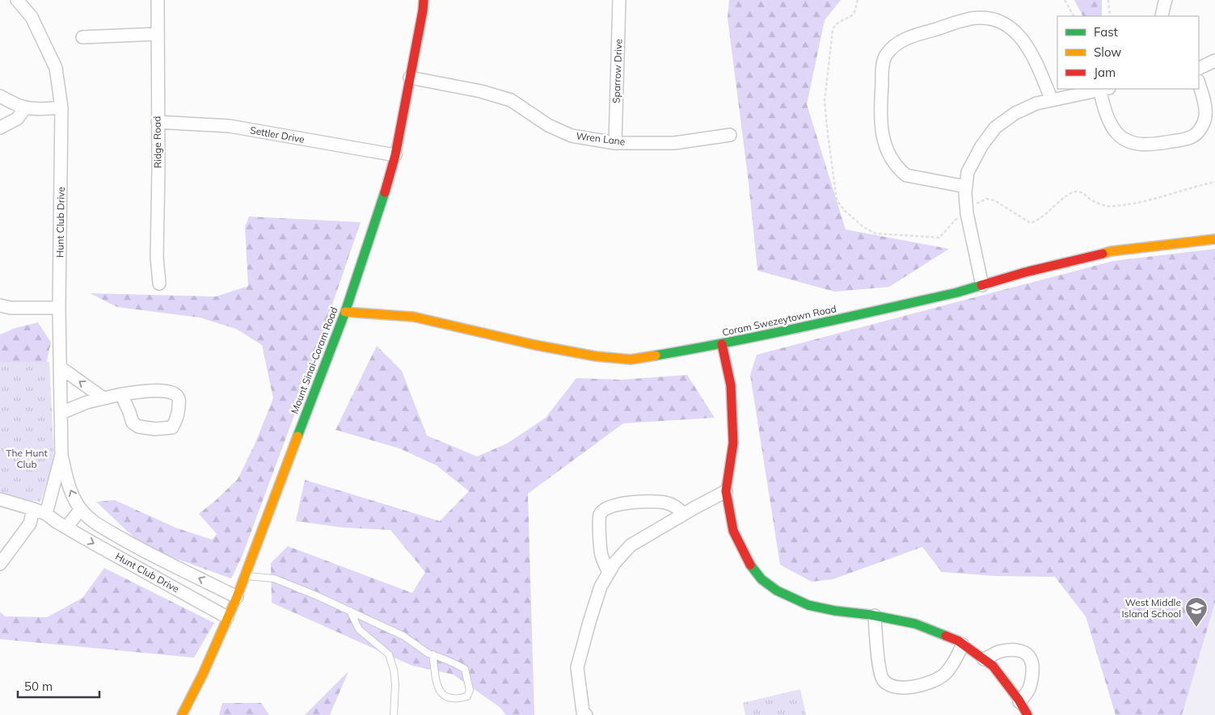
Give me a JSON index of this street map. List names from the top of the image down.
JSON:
{
  "streets": {
    "street": [
      "Sparrow Drive",
      "Settler Drive",
      "Wren Lane",
      "Ridge Road",
      "Hunt Club Drive",
      "Coram Swezeytown Road",
      "Mount Sinai-Coram Road"
    ]
  },
  "crossings": [
    ["Sparrow Drive", "Wren Lane"],
    ["Settler Drive", "Ridge Road"],
    ["Settler Drive", "Mount Sinai-Coram Road"],
    ["Wren Lane", "Mount Sinai-Coram Road"],
    ["Hunt Club Drive", "Mount Sinai-Coram Road"],
    ["Coram Swezeytown Road", "Mount Sinai-Coram Road"]
  ],
  "parks": ["The Hunt Club"],
  "places": {
    "school or university": ["West Middle Island School"]
  },
  "legend": ["Fast", "Slow", "Jam"],
  "scale_bar": "50 m"
}
